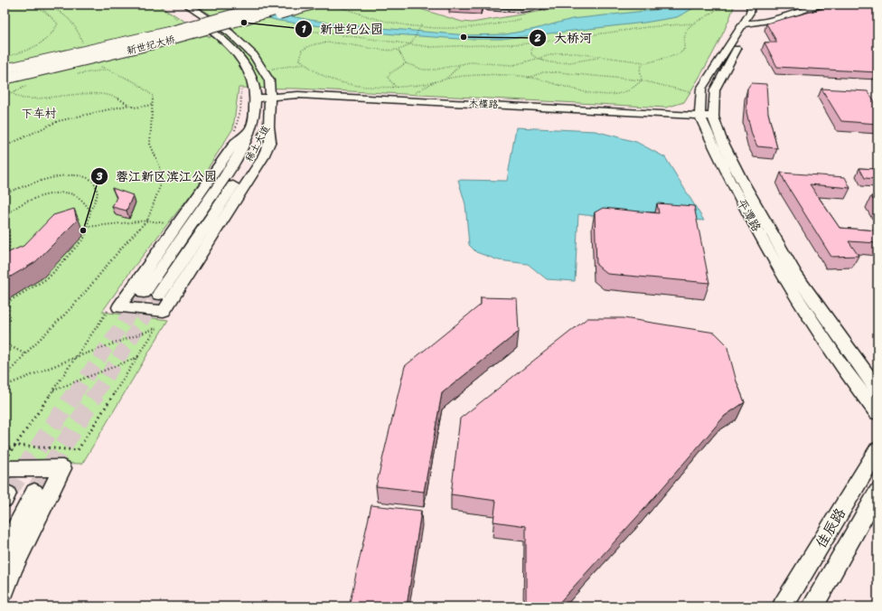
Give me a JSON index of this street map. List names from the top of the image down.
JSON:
{
  "streets": {
    "highway": ["新世纪大桥"],
    "street": [
      "木槿路",
      "稀土大道",
      "平潭路",
      "佳辰路"
    ]
  },
  "crossings": [
    ["木槿路", "稀土大道"],
    ["木槿路", "平潭路"]
  ],
  "districts": ["下车村"],
  "places": ["新世纪公园", "大桥河", "蓉江新区滨江公园"]
}
